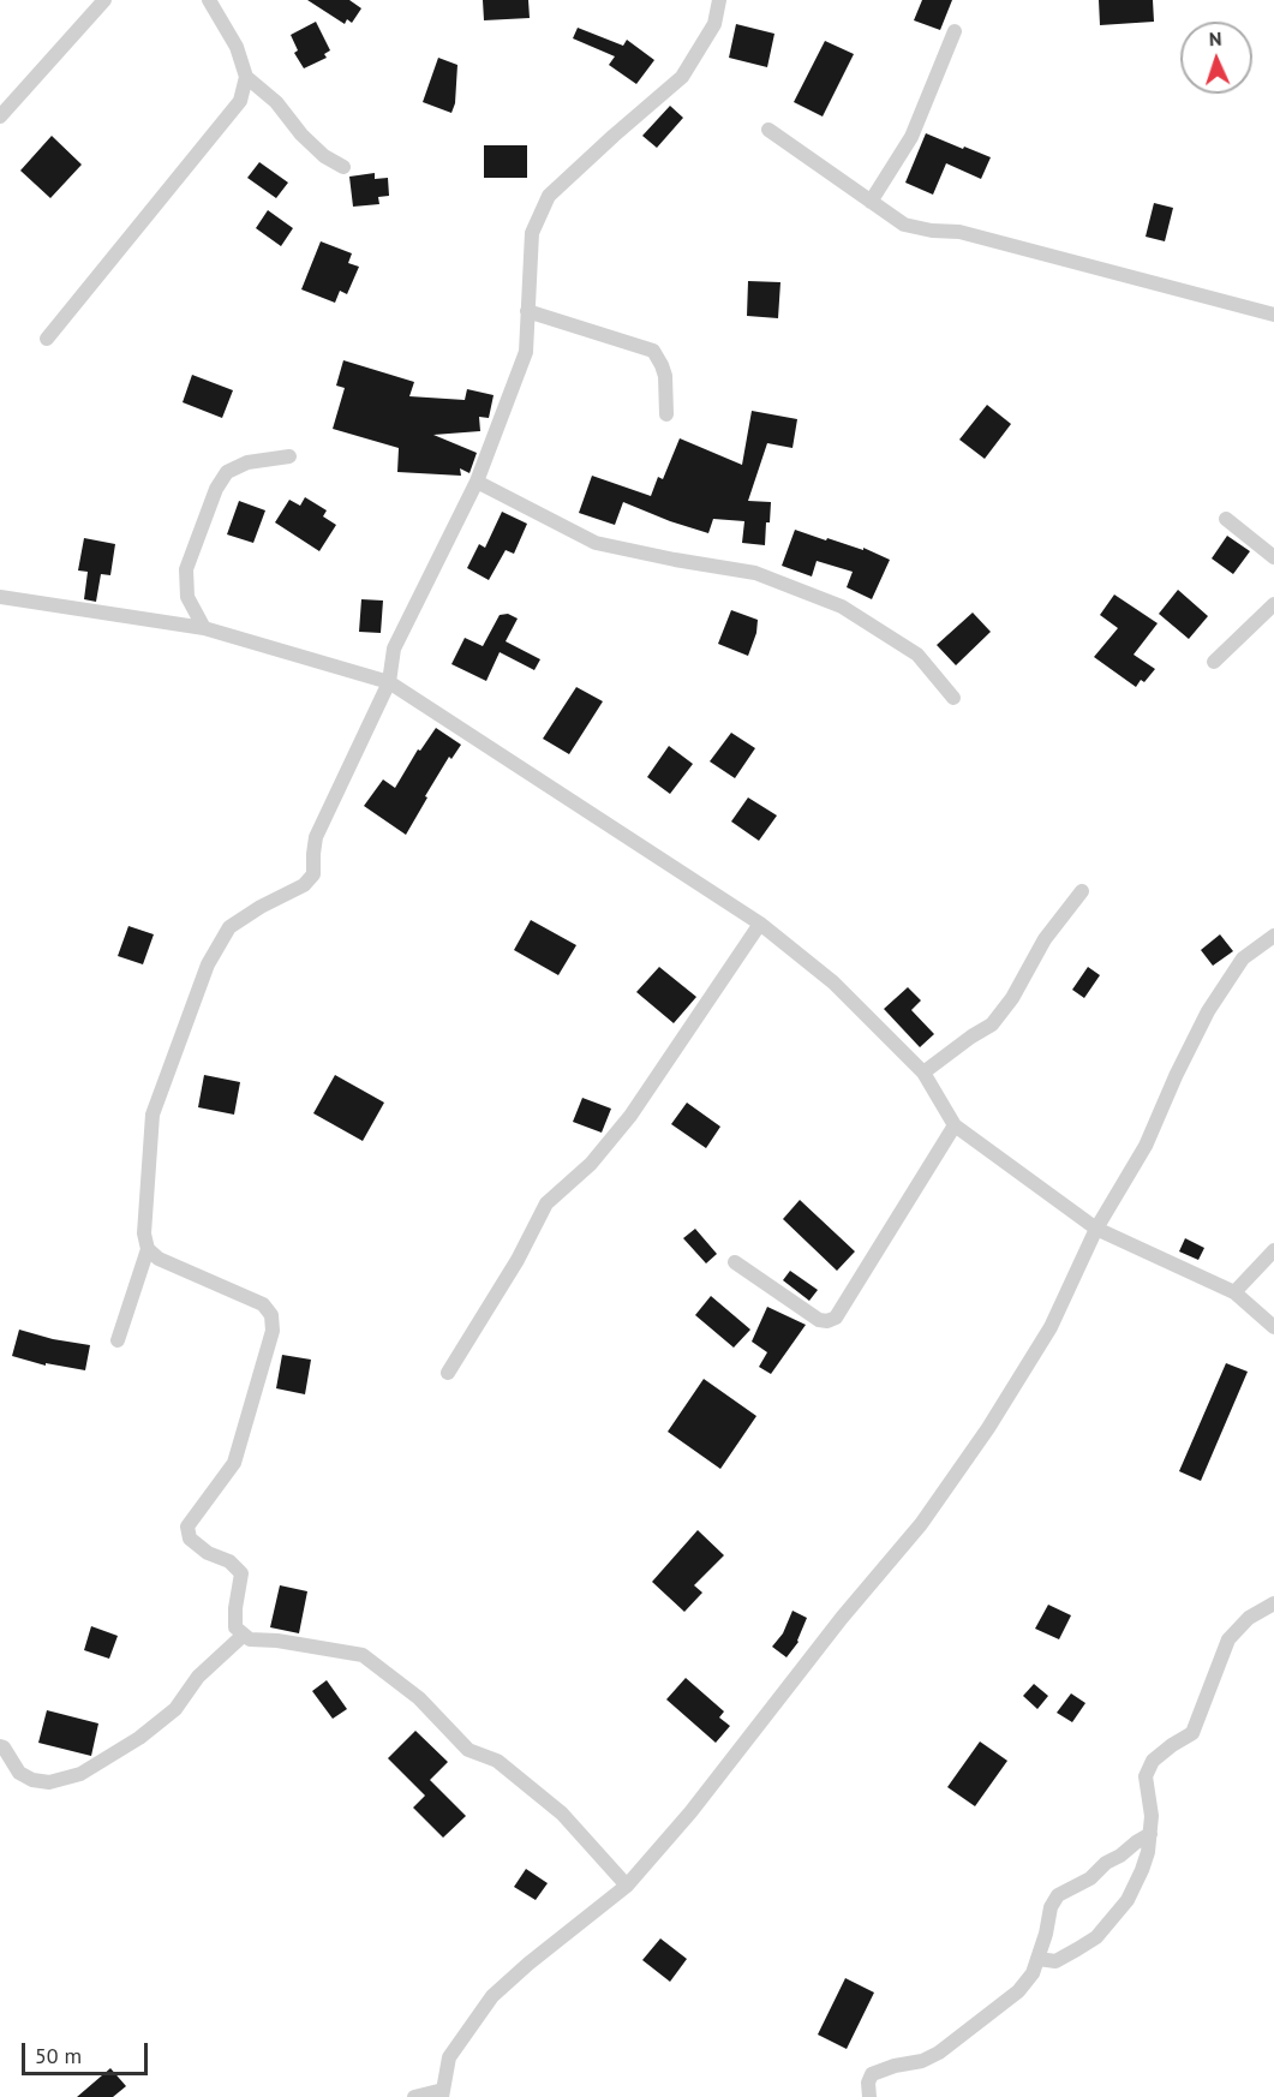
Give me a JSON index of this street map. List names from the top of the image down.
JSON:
{
  "scale_bar": "50 m",
  "north": "top"
}
